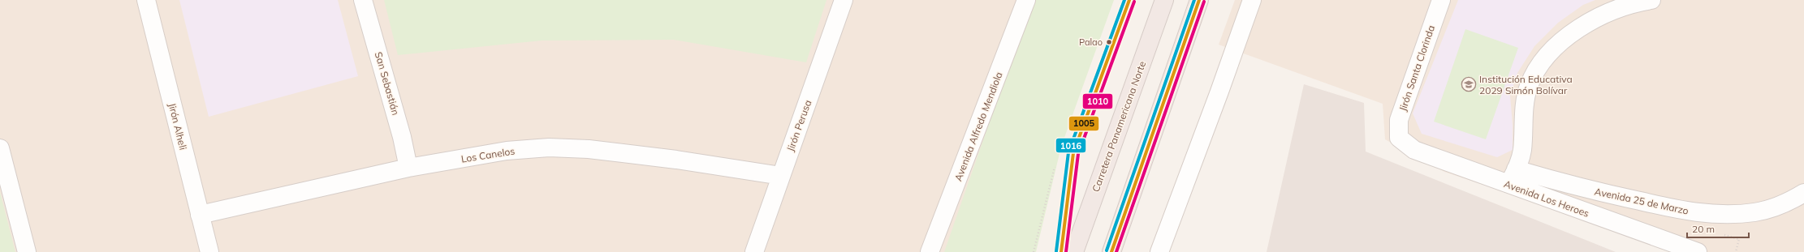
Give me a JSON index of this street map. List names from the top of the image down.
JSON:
{
  "streets": {
    "highway": ["Carretera Panamericana Norte"],
    "street": [
      "Jirón Santa Clorinda",
      "San Sebastián",
      "Jirón Perusa",
      "Jirón Alheli",
      "Avenida Alfredo Mendiola",
      "Los Canelos",
      "Avenida Los Heroes",
      "Avenida 25 de Marzo"
    ]
  },
  "crossings": [
    ["Jirón Santa Clorinda", "Avenida Los Heroes"],
    ["San Sebastián", "Los Canelos"],
    ["Jirón Perusa", "Los Canelos"],
    ["Jirón Alheli", "Los Canelos"],
    ["Avenida Los Heroes", "Avenida 25 de Marzo"]
  ],
  "places": {
    "other": ["Palao"],
    "school or university": ["Institución Educativa 2029 Simón Bolívar"]
  },
  "lines": ["transit line 1005", "transit line 1016", "transit line 1010"],
  "scale_bar": "20 m"
}
